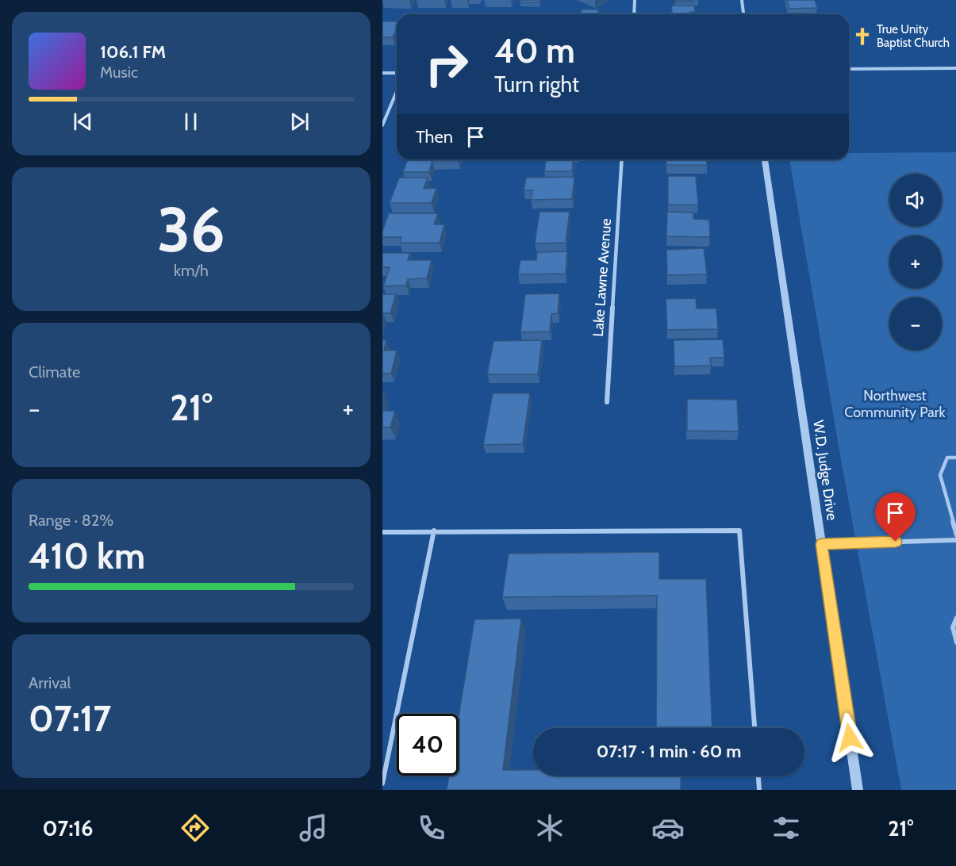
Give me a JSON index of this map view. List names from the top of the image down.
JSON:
{
  "streets": {
    "street": ["Lake Lawne Avenue", "W.D. Judge Drive"]
  },
  "parks": ["Northwest Community Park"],
  "places": {
    "church": ["True Unity Baptist Church"]
  },
  "page": {
    "turn": ["40 m", "Turn right"],
    "song": ["106.1 FM", "Music"],
    "then": "Then",
    "tile": [
      ["36", "km/h"],
      "Climate",
      ["Range · 82%", "410 km"],
      ["Arrival", "07:17"]
    ],
    "map_buttons": ["+", "−"],
    "heat": ["−", "21°", "+"],
    "limit": "40",
    "trip": "07:17 · 1 min · 60 m",
    "tabs": ["07:16", "21°"]
  }
}
